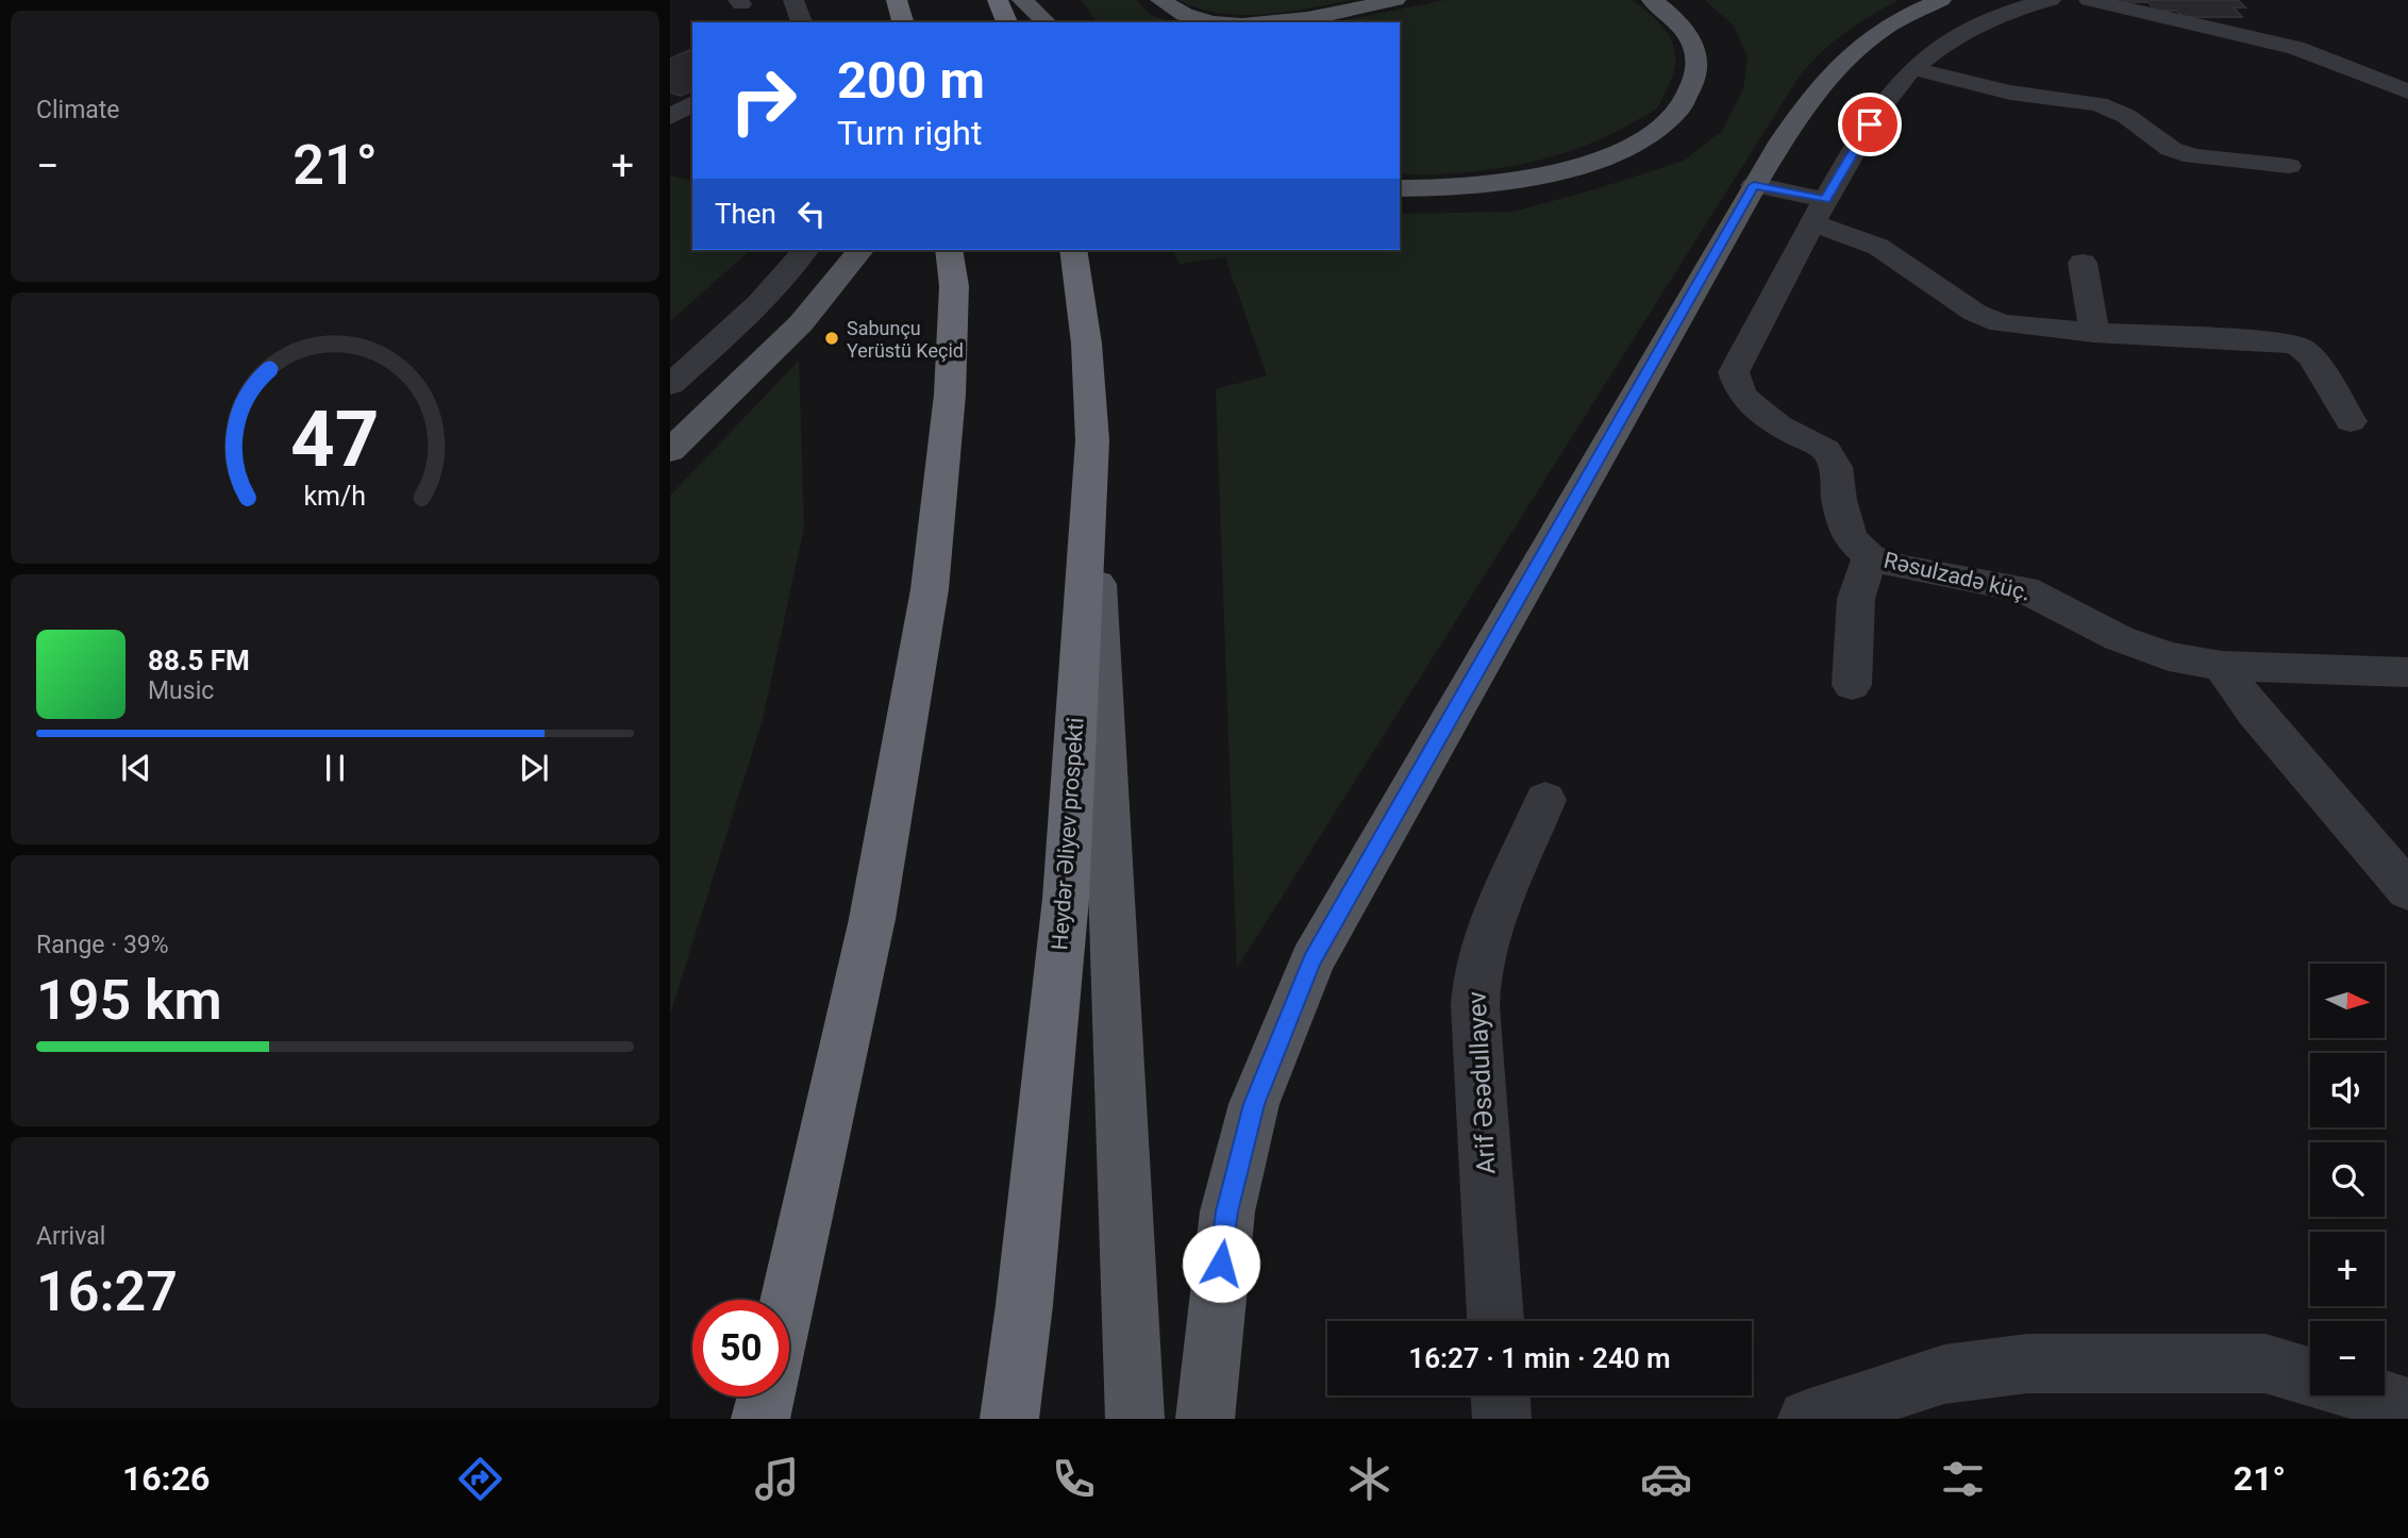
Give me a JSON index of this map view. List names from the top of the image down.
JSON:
{
  "streets": {
    "highway": ["Heydər Əliyev prospekti"],
    "street": ["Rəsulzadə küç.", "Arif Əsədullayev"]
  },
  "places": ["Sabunçu Yerüstü Keçid"],
  "north": "right",
  "page": {
    "tile": [
      "Climate",
      ["Range · 39%", "195 km"],
      ["Arrival", "16:27"]
    ],
    "turn": ["200 m", "Turn right"],
    "heat": ["−", "21°", "+"],
    "then": "Then",
    "song": ["88.5 FM", "Music"],
    "map_buttons": ["+", "−"],
    "limit": "50",
    "trip": "16:27 · 1 min · 240 m",
    "tabs": ["16:26", "21°"],
    "gauge": ["47", "km/h"]
  }
}
